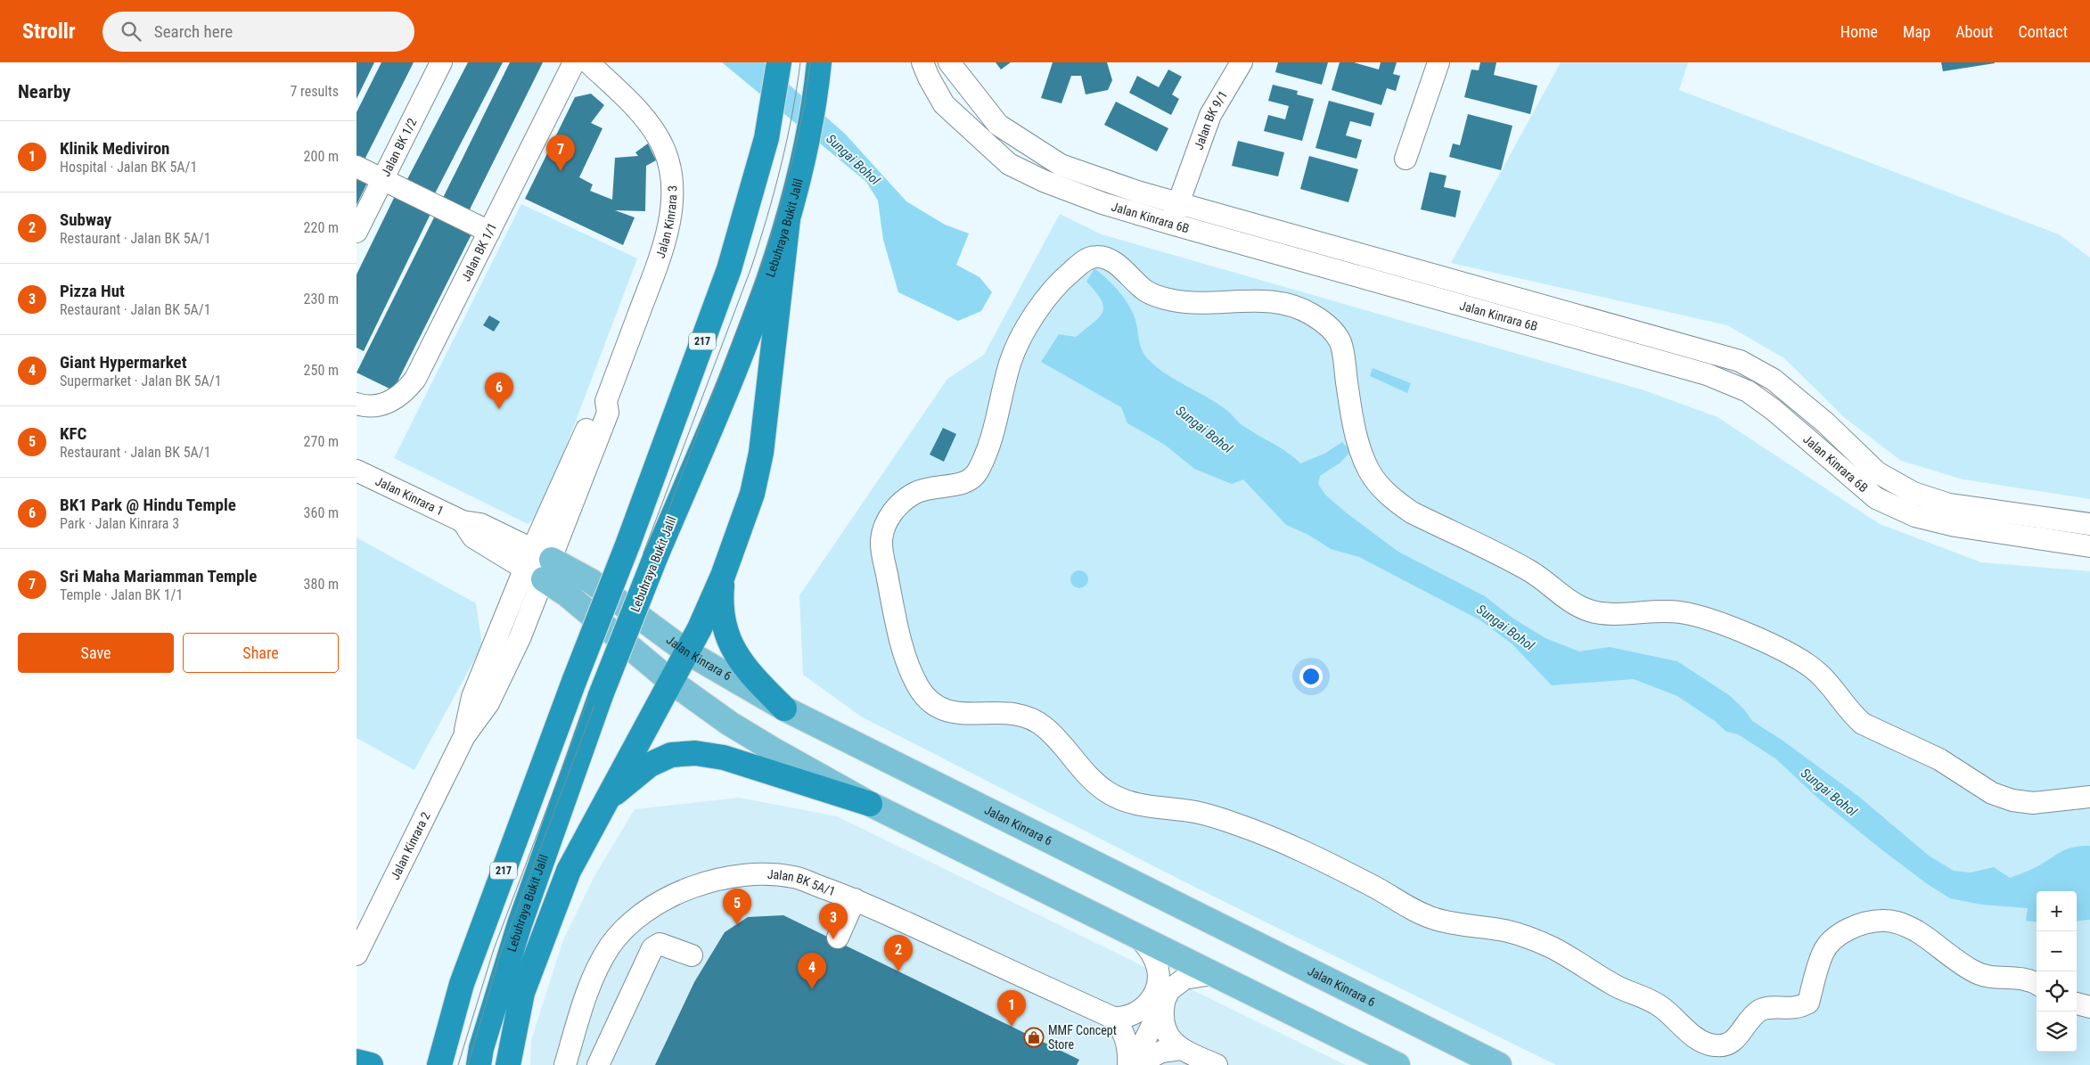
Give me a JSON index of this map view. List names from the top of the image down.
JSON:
{
  "streets": {
    "highway": ["Lebuhraya Bukit Jalil", "217"],
    "main road": ["Jalan Kinrara 6"],
    "street": [
      "Jalan BK 9/1",
      "Jalan BK 1/2",
      "Jalan Kinrara 6B",
      "Jalan Kinrara 3",
      "Jalan BK 1/1",
      "Jalan Kinrara 1",
      "Jalan Kinrara 2",
      "Jalan BK 5A/1"
    ]
  },
  "crossings": [
    ["Jalan BK 9/1", "Jalan Kinrara 6B"],
    ["Jalan Kinrara 3", "Jalan Kinrara 1"],
    ["Jalan Kinrara 3", "Jalan Kinrara 6"],
    ["Jalan Kinrara 3", "Jalan Kinrara 2"],
    ["Jalan Kinrara 1", "Jalan Kinrara 6"],
    ["Jalan Kinrara 1", "Jalan Kinrara 2"],
    ["Jalan Kinrara 6", "Jalan Kinrara 2"]
  ],
  "water": ["Sungai Bohol"],
  "places": {
    "shop": ["MMF Concept Store"]
  },
  "page": {
    "header": "Strollr",
    "search": "Search here",
    "nav": [
      "Home",
      "Map",
      "About",
      "Contact"
    ],
    "heading": ["Nearby", "7 results"],
    "list": [
      {
        "mark": "1",
        "name": "Klinik Mediviron",
        "note": "Hospital · Jalan BK 5A/1",
        "value": "200 m"
      },
      {
        "mark": "2",
        "name": "Subway",
        "note": "Restaurant · Jalan BK 5A/1",
        "value": "220 m"
      },
      {
        "mark": "3",
        "name": "Pizza Hut",
        "note": "Restaurant · Jalan BK 5A/1",
        "value": "230 m"
      },
      {
        "mark": "4",
        "name": "Giant Hypermarket",
        "note": "Supermarket · Jalan BK 5A/1",
        "value": "250 m"
      },
      {
        "mark": "5",
        "name": "KFC",
        "note": "Restaurant · Jalan BK 5A/1",
        "value": "270 m"
      },
      {
        "mark": "6",
        "name": "BK1 Park @ Hindu Temple",
        "note": "Park · Jalan Kinrara 3",
        "value": "360 m"
      },
      {
        "mark": "7",
        "name": "Sri Maha Mariamman Temple",
        "note": "Temple · Jalan BK 1/1",
        "value": "380 m"
      }
    ],
    "pins": [
      "7",
      "6",
      "5",
      "3",
      "2",
      "4",
      "1"
    ],
    "buttons": ["Save", "Share"],
    "map_buttons": ["+", "−"]
  }
}
